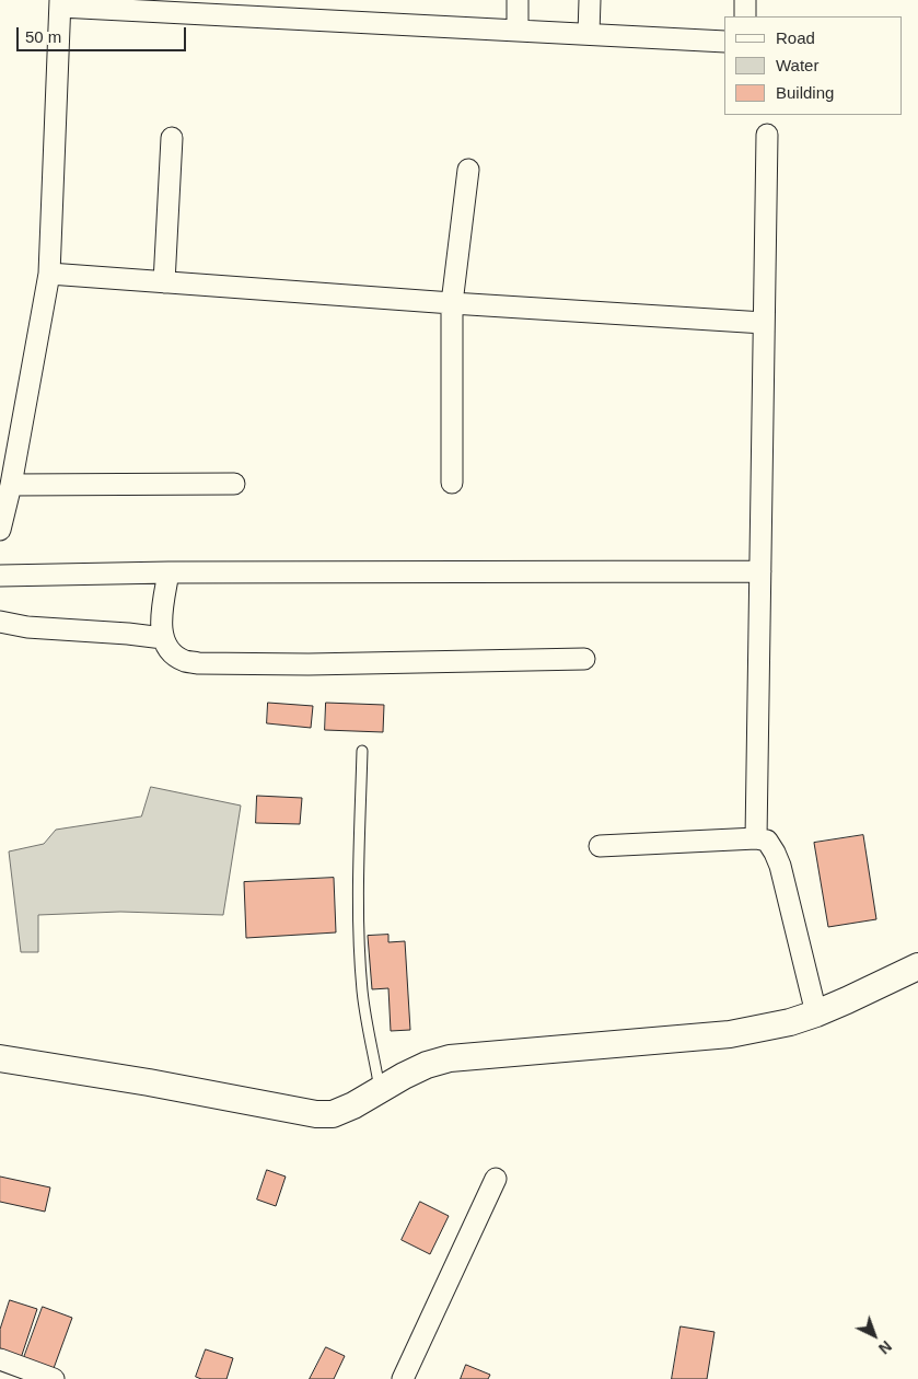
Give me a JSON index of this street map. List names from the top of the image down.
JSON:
{
  "legend": ["Road", "Water", "Building"],
  "scale_bar": "50 m",
  "north": "bottom right"
}
